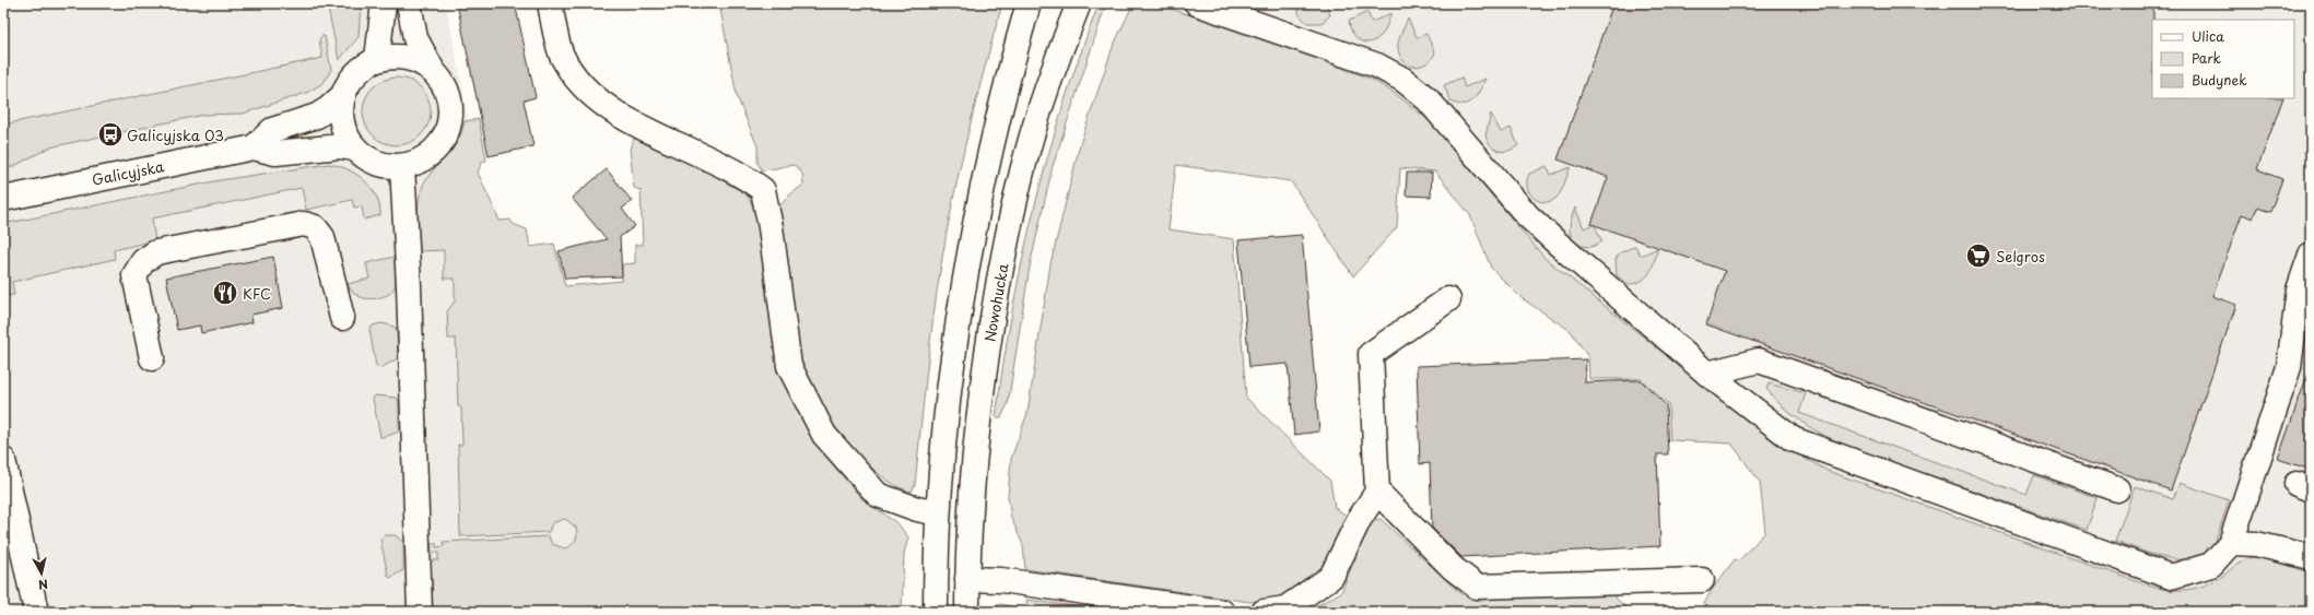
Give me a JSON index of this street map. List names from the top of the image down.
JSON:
{
  "streets": {
    "main road": ["Galicyjska", "Nowohucka"]
  },
  "places": {
    "bus stop": ["Galicyjska 03"],
    "supermarket": ["Selgros"],
    "restaurant": ["KFC"]
  },
  "legend": ["Ulica", "Park", "Budynek"],
  "north": "bottom"
}
